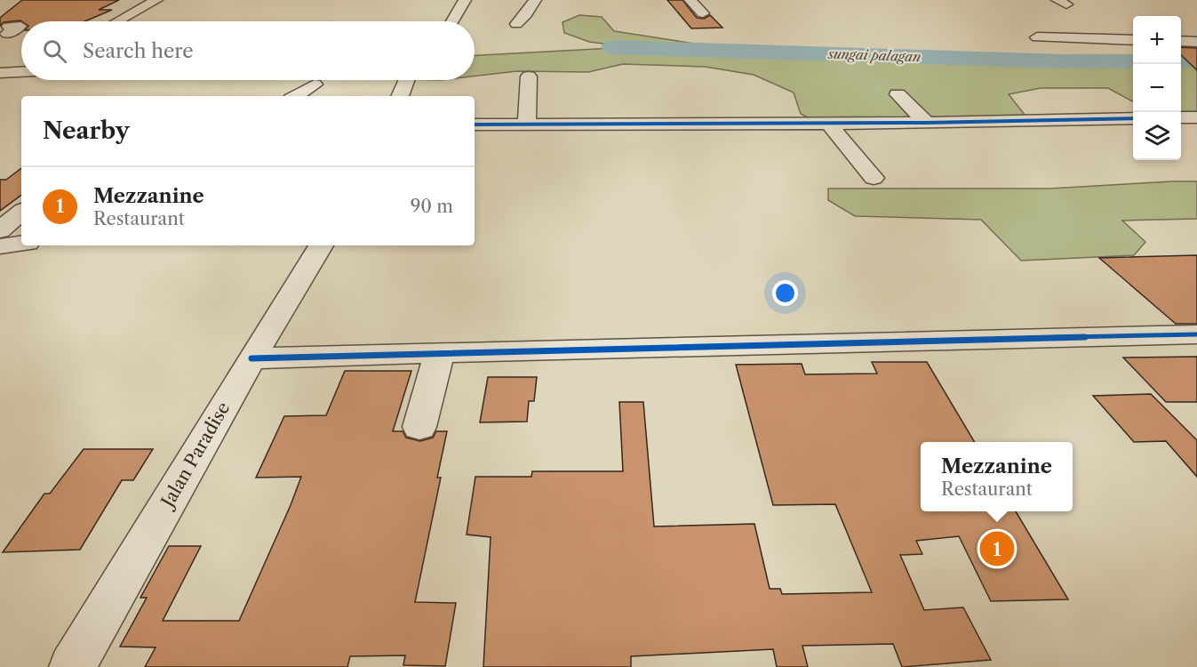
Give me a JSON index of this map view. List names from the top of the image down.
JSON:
{
  "streets": {
    "street": ["Jalan Paradise"]
  },
  "water": ["sungai palagan"],
  "page": {
    "map_buttons": ["+", "−"],
    "search": "Search here",
    "heading": "Nearby",
    "list": [
      {
        "mark": "1",
        "name": "Mezzanine",
        "note": "Restaurant",
        "value": "90 m"
      }
    ],
    "popup": ["Mezzanine", "Restaurant"],
    "pins": "1"
  }
}
